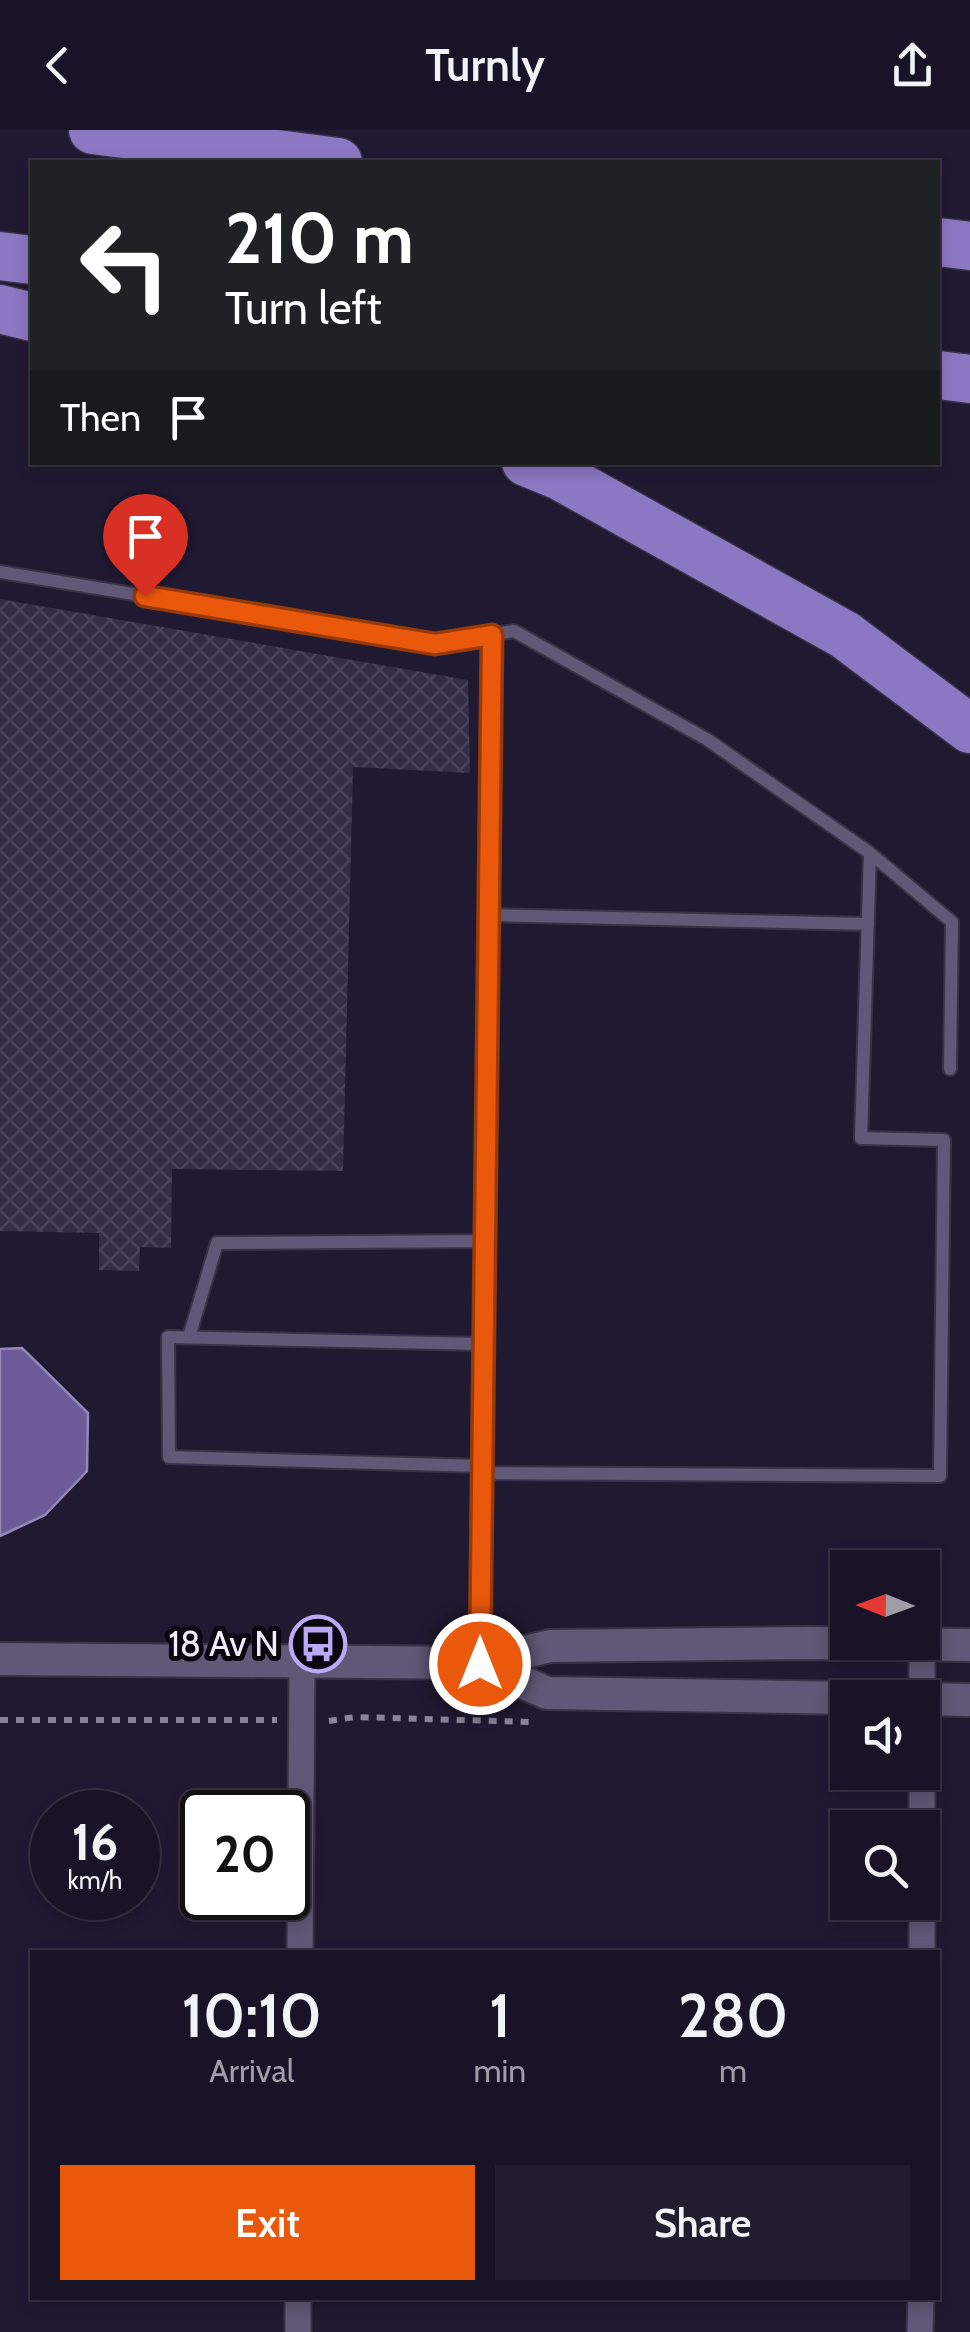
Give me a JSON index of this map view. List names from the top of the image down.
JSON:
{
  "places": {
    "bus stop": ["18 Av N"]
  },
  "north": "left",
  "page": {
    "header": "Turnly",
    "turn": ["210 m", "Turn left"],
    "then": "Then",
    "speed": "16 km/h",
    "limit": "20",
    "eta": [
      "10:10",
      "Arrival",
      "1",
      "min",
      "280",
      "m"
    ],
    "buttons": ["Exit", "Share"]
  }
}
